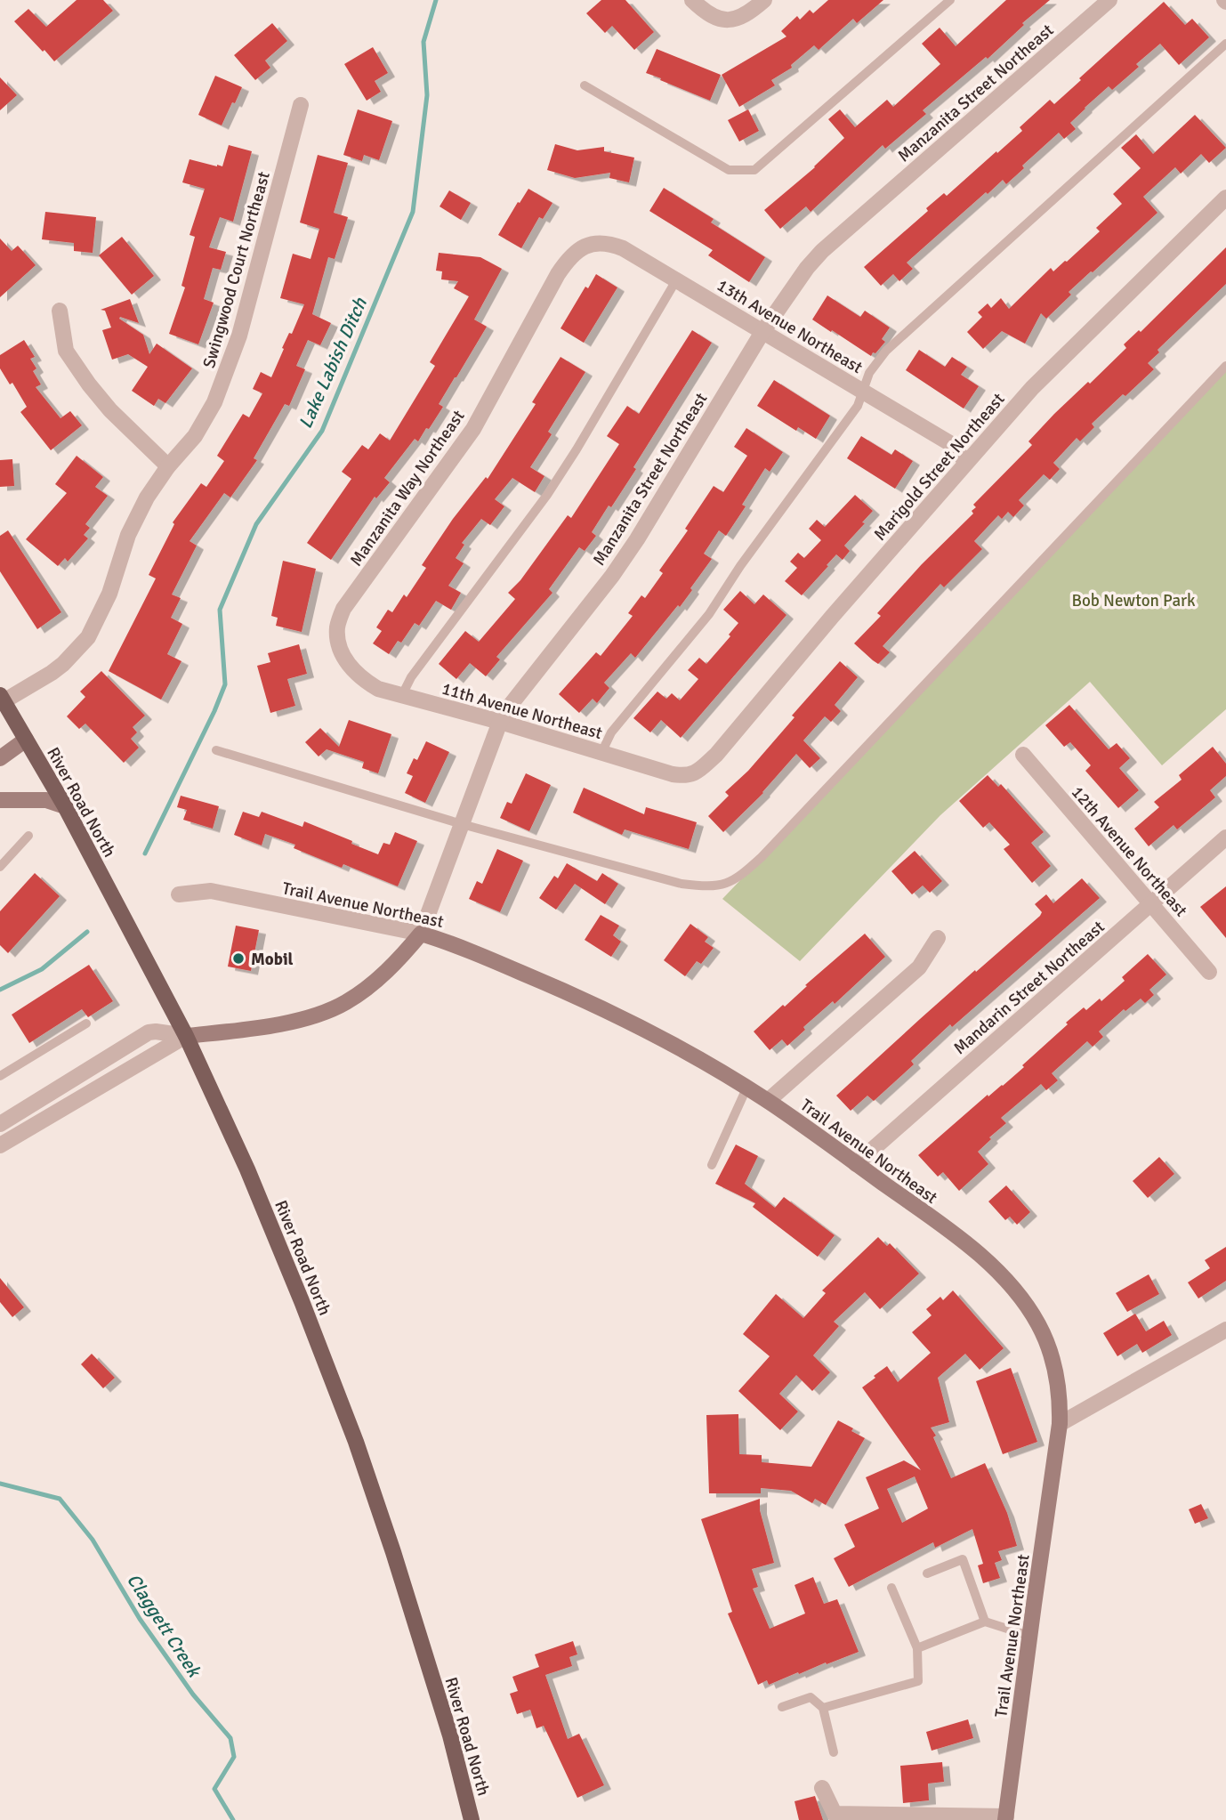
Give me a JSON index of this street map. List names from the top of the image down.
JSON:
{
  "streets": {
    "main road": ["River Road North"],
    "street": [
      "Manzanita Street Northeast",
      "Swingwood Court Northeast",
      "13th Avenue Northeast",
      "Marigold Street Northeast",
      "Manzanita Way Northeast",
      "11th Avenue Northeast",
      "12th Avenue Northeast",
      "Trail Avenue Northeast",
      "Mandarin Street Northeast"
    ]
  },
  "crossings": [
    ["Manzanita Street Northeast", "13th Avenue Northeast"],
    ["Manzanita Street Northeast", "11th Avenue Northeast"],
    ["Manzanita Street Northeast", "River Road North"],
    ["Manzanita Street Northeast", "Trail Avenue Northeast"],
    ["Swingwood Court Northeast", "River Road North"],
    ["13th Avenue Northeast", "Marigold Street Northeast"],
    ["13th Avenue Northeast", "Manzanita Way Northeast"],
    ["Marigold Street Northeast", "11th Avenue Northeast"],
    ["Manzanita Way Northeast", "11th Avenue Northeast"],
    ["12th Avenue Northeast", "Mandarin Street Northeast"],
    ["Trail Avenue Northeast", "Mandarin Street Northeast"]
  ],
  "water": ["Lake Labish Ditch", "Claggett Creek"],
  "parks": ["Bob Newton Park"],
  "places": ["Mobil"]
}
